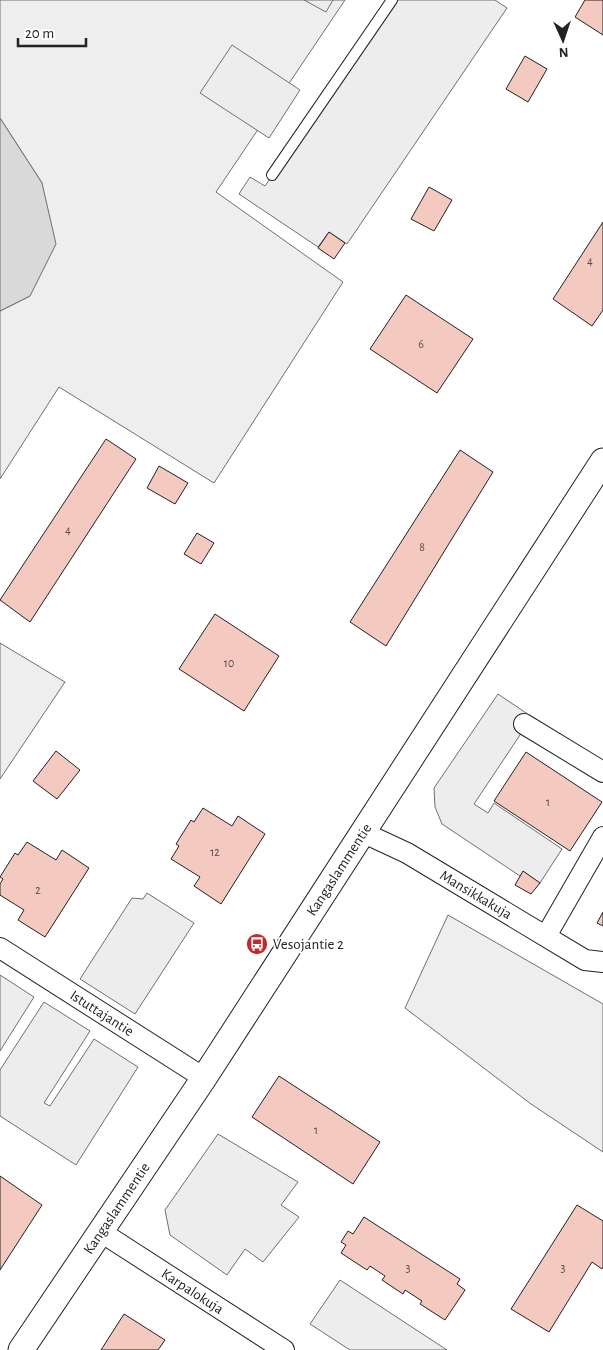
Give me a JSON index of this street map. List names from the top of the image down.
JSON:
{
  "streets": {
    "street": [
      "Kangaslammentie",
      "Mansikkakuja",
      "Istuttajantie",
      "Karpalokuja"
    ]
  },
  "crossings": [
    ["Kangaslammentie", "Mansikkakuja"],
    ["Kangaslammentie", "Istuttajantie"],
    ["Kangaslammentie", "Karpalokuja"]
  ],
  "places": {
    "bus stop": ["Vesojantie 2"]
  },
  "house_numbers": [
    "4",
    "6",
    "4",
    "8",
    "10",
    "1",
    "12",
    "2",
    "1",
    "3",
    "3"
  ],
  "scale_bar": "20 m",
  "north": "bottom"
}
